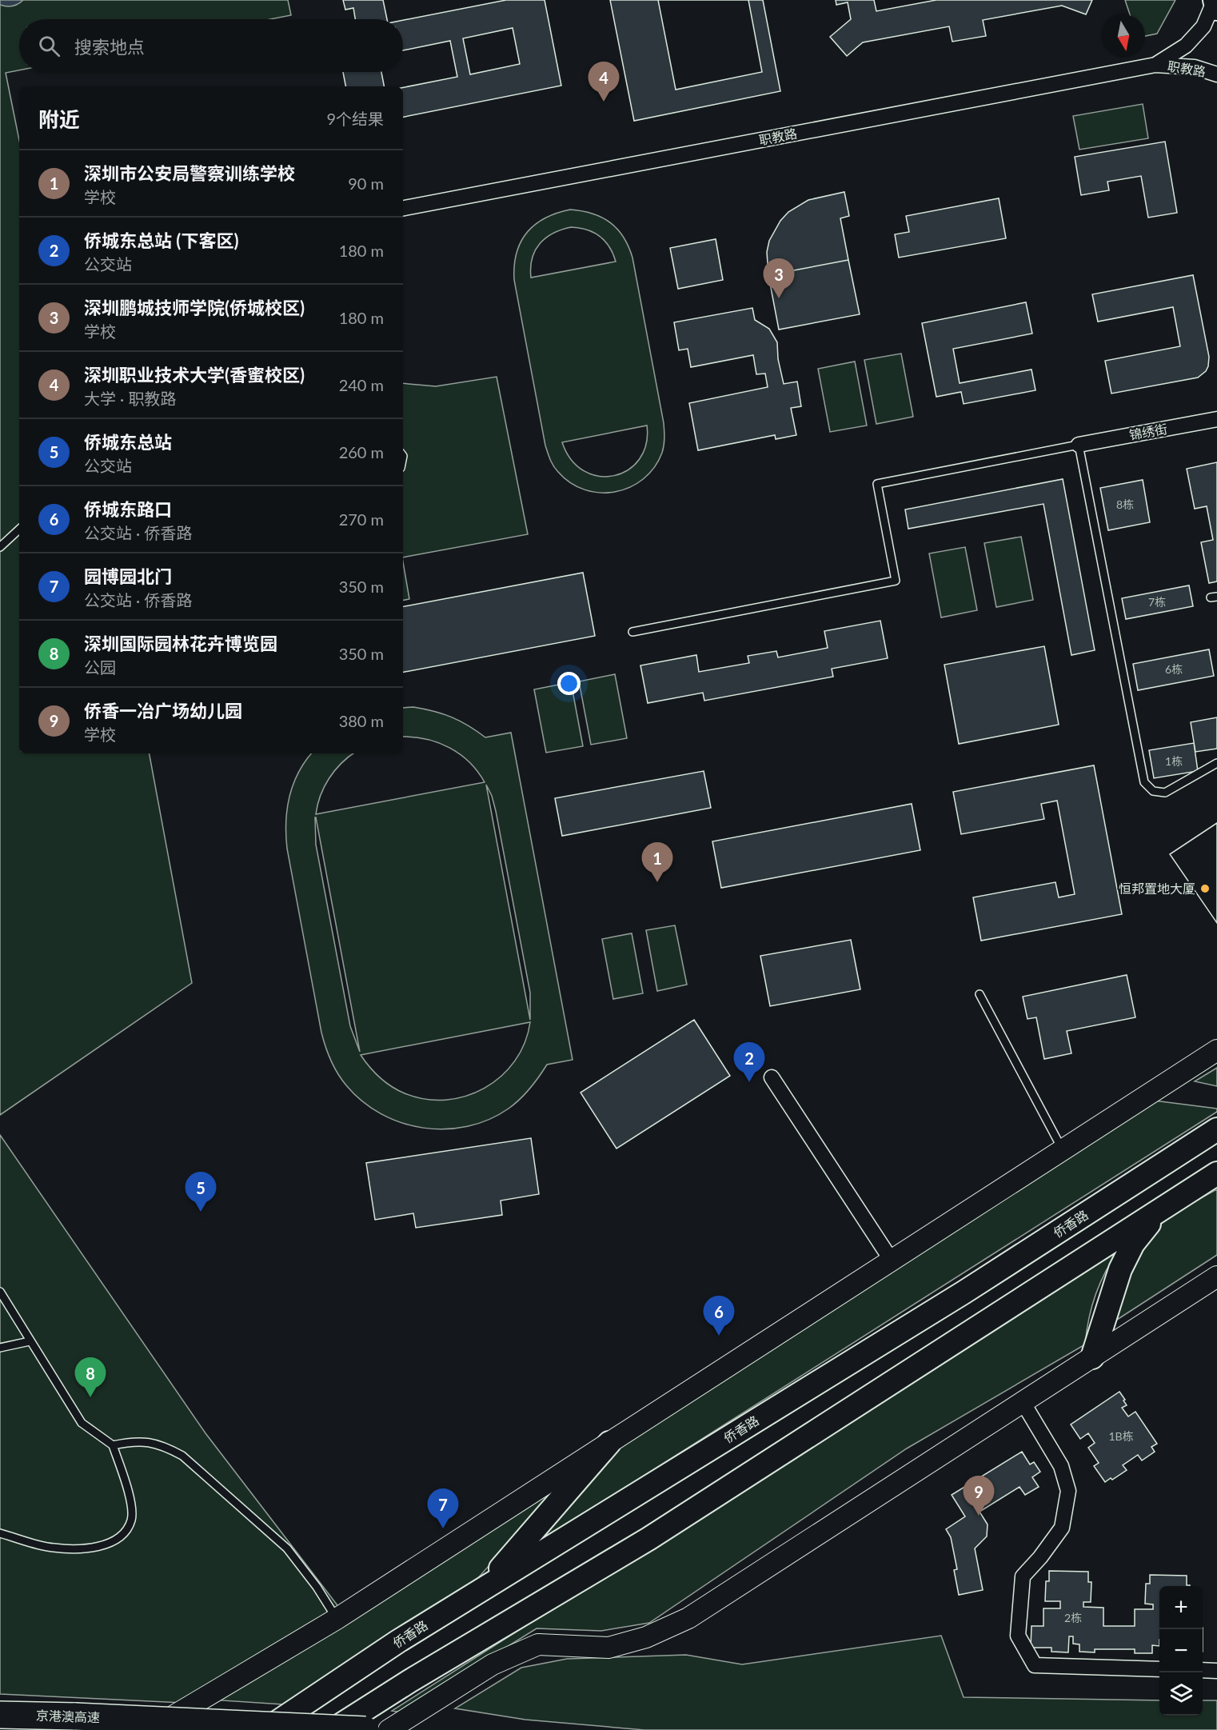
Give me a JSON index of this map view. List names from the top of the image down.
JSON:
{
  "streets": {
    "highway": ["京港澳高速"],
    "main road": ["侨香路"],
    "street": ["职教路", "锦绣街"]
  },
  "places": ["恒邦置地大厦"],
  "house_numbers": [
    "8栋",
    "7栋",
    "6栋",
    "1栋",
    "1B栋",
    "2栋"
  ],
  "north": "bottom",
  "page": {
    "search": "搜索地点",
    "pins": [
      "4",
      "3",
      "1",
      "2",
      "5",
      "6",
      "8",
      "9",
      "7"
    ],
    "heading": ["附近", "9个结果"],
    "list": [
      {
        "mark": "1",
        "name": "深圳市公安局警察训练学校",
        "note": "学校",
        "value": "90 m"
      },
      {
        "mark": "2",
        "name": "侨城东总站 (下客区)",
        "note": "公交站",
        "value": "180 m"
      },
      {
        "mark": "3",
        "name": "深圳鹏城技师学院(侨城校区)",
        "note": "学校",
        "value": "180 m"
      },
      {
        "mark": "4",
        "name": "深圳职业技术大学(香蜜校区)",
        "note": "大学 · 职教路",
        "value": "240 m"
      },
      {
        "mark": "5",
        "name": "侨城东总站",
        "note": "公交站",
        "value": "260 m"
      },
      {
        "mark": "6",
        "name": "侨城东路口",
        "note": "公交站 · 侨香路",
        "value": "270 m"
      },
      {
        "mark": "7",
        "name": "园博园北门",
        "note": "公交站 · 侨香路",
        "value": "350 m"
      },
      {
        "mark": "8",
        "name": "深圳国际园林花卉博览园",
        "note": "公园",
        "value": "350 m"
      },
      {
        "mark": "9",
        "name": "侨香一冶广场幼儿园",
        "note": "学校",
        "value": "380 m"
      }
    ],
    "map_buttons": ["+", "−"]
  }
}
